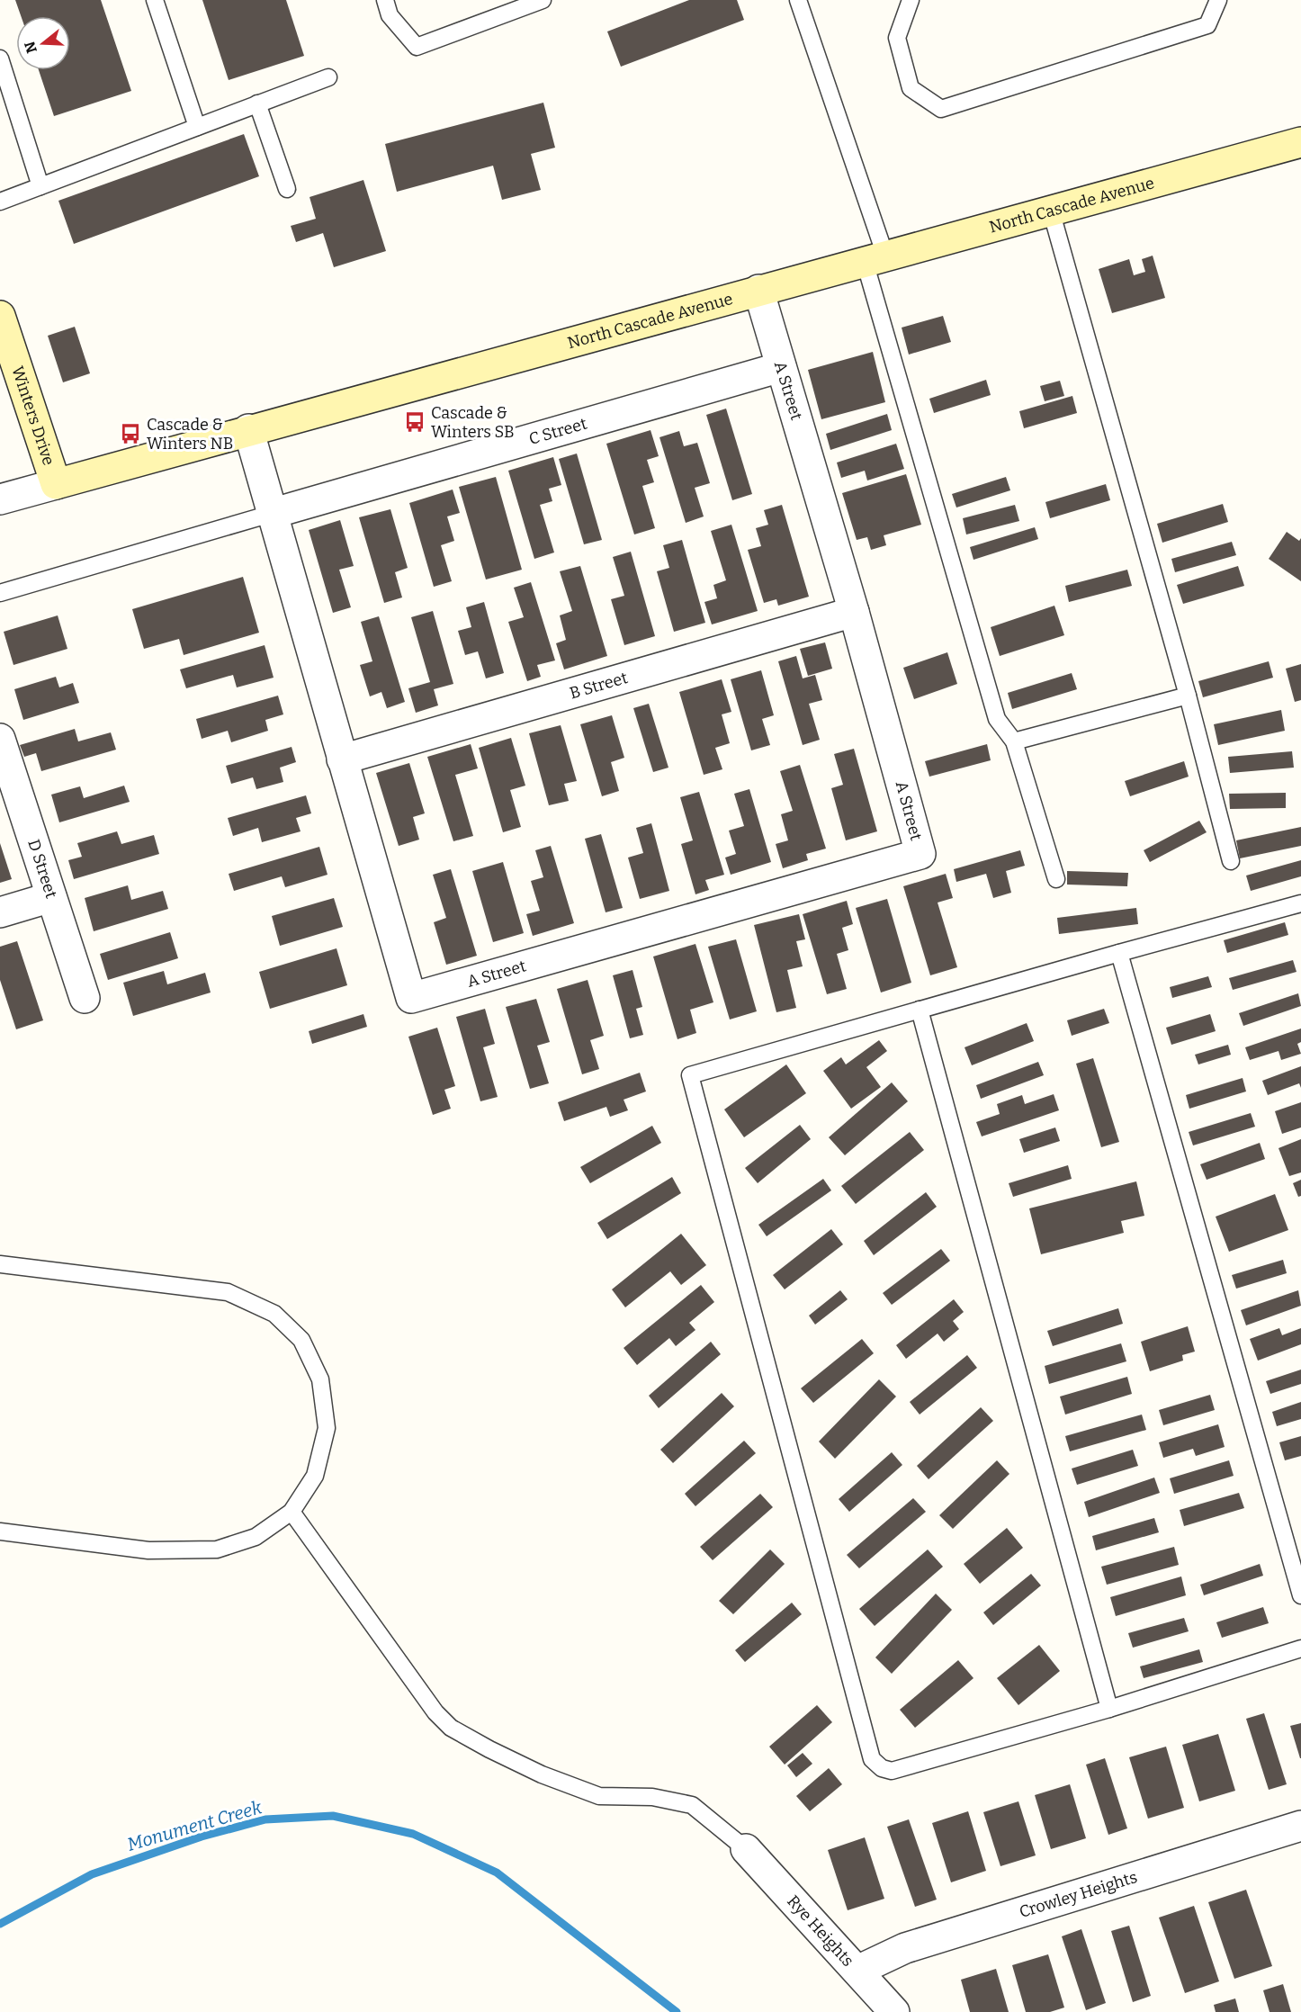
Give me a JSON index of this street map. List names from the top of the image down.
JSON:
{
  "streets": {
    "street": [
      "North Cascade Avenue",
      "A Street",
      "Winters Drive",
      "C Street",
      "B Street",
      "D Street",
      "Crowley Heights",
      "Rye Heights"
    ]
  },
  "crossings": [
    ["North Cascade Avenue", "A Street"],
    ["North Cascade Avenue", "Winters Drive"],
    ["A Street", "C Street"],
    ["A Street", "B Street"],
    ["Crowley Heights", "Rye Heights"]
  ],
  "water": ["Monument Creek"],
  "places": {
    "bus stop": ["Cascade & Winters SB", "Cascade & Winters NB"]
  },
  "north": "left"
}
